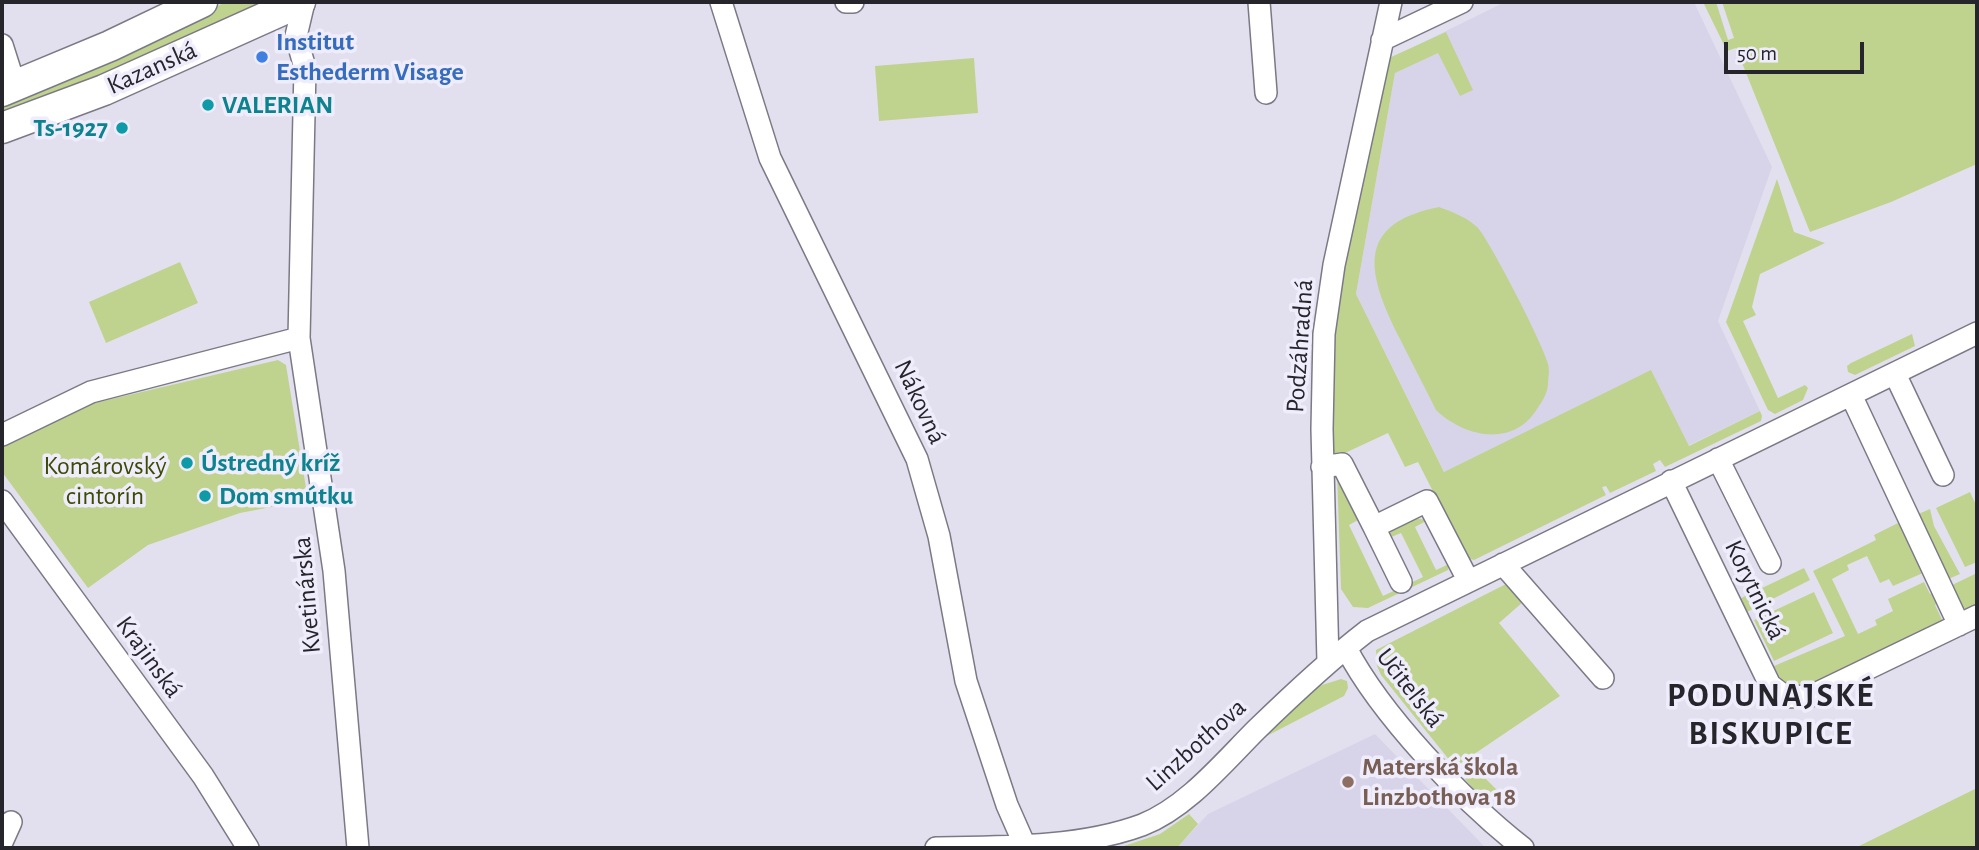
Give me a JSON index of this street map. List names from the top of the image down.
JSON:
{
  "streets": {
    "main road": ["Kazanská"],
    "street": [
      "Podzáhradná",
      "Nákovná",
      "Korytnická",
      "Kvetinárska",
      "Krajinská",
      "Učiteľská",
      "Linzbothova"
    ]
  },
  "crossings": [
    ["Kazanská", "Kvetinárska"],
    ["Podzáhradná", "Linzbothova"],
    ["Nákovná", "Linzbothova"],
    ["Učiteľská", "Linzbothova"]
  ],
  "districts": ["PODUNAJSKÉ BISKUPICE"],
  "parks": ["Komárovský cintorín"],
  "places": [
    "Institut Esthederm Visage",
    "VALERIAN",
    "Ts-1927",
    "Ústredný kríž",
    "Dom smútku",
    "Materská škola Linzbothova 18"
  ],
  "scale_bar": "50 m"
}
